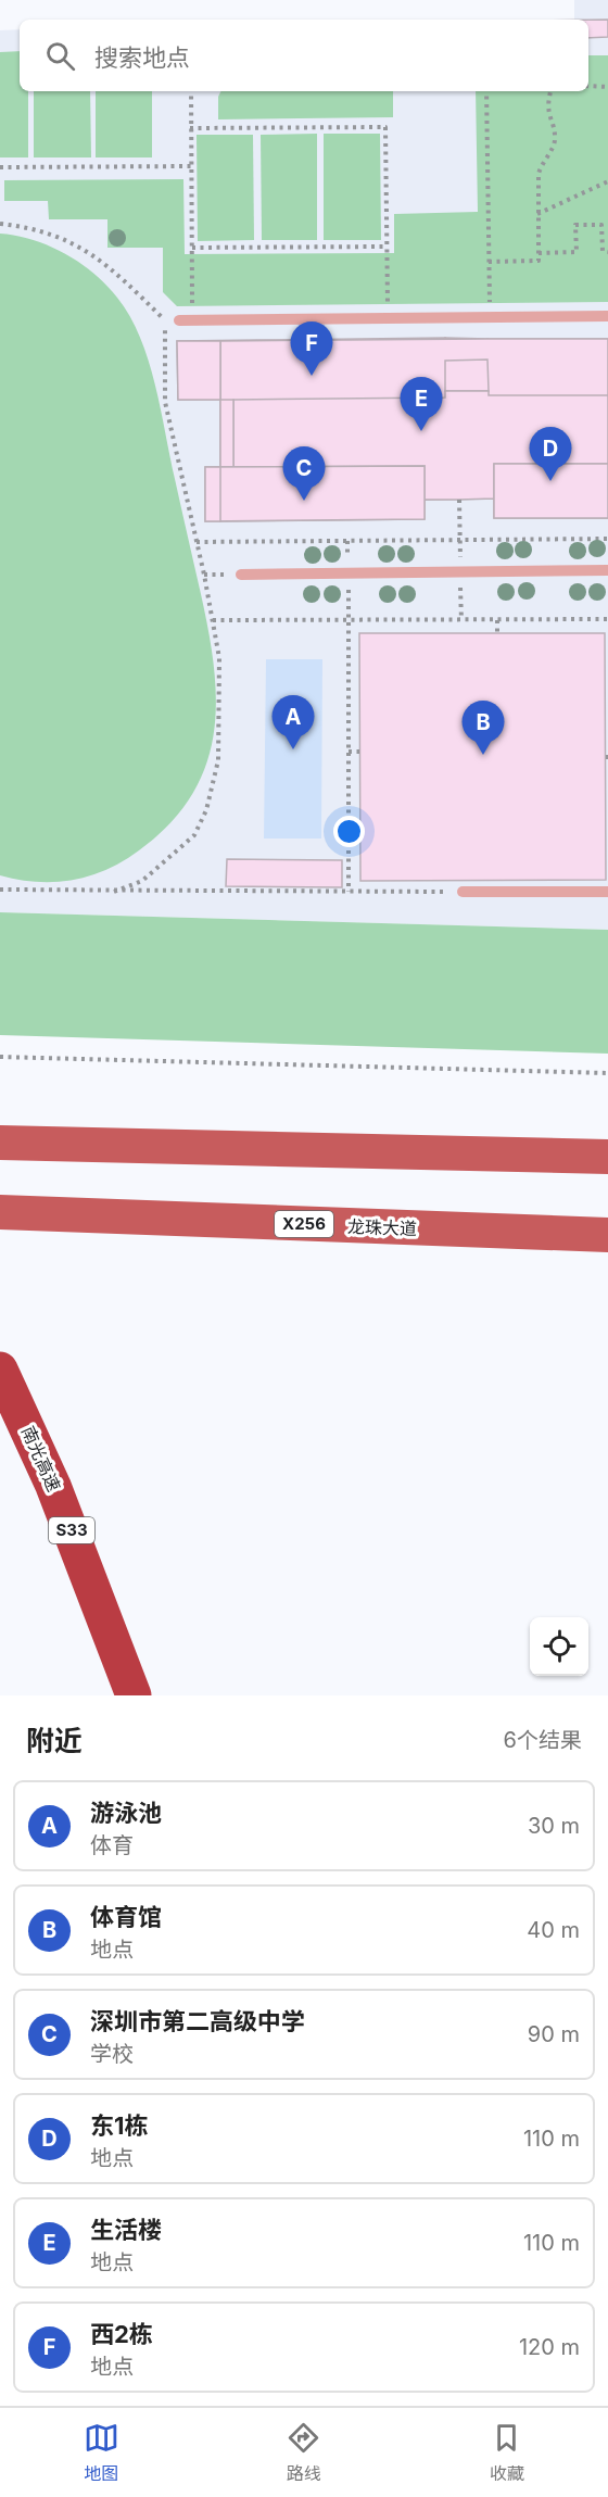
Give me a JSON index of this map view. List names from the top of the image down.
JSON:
{
  "streets": {
    "highway": ["南光高速", "S33"],
    "main road": ["X256", "龙珠大道"]
  },
  "page": {
    "search": "搜索地点",
    "pins": [
      "F",
      "E",
      "D",
      "C",
      "A",
      "B"
    ],
    "heading": ["附近", "6个结果"],
    "list": [
      {
        "mark": "A",
        "name": "游泳池",
        "note": "体育",
        "value": "30 m"
      },
      {
        "mark": "B",
        "name": "体育馆",
        "note": "地点",
        "value": "40 m"
      },
      {
        "mark": "C",
        "name": "深圳市第二高级中学",
        "note": "学校",
        "value": "90 m"
      },
      {
        "mark": "D",
        "name": "东1栋",
        "note": "地点",
        "value": "110 m"
      },
      {
        "mark": "E",
        "name": "生活楼",
        "note": "地点",
        "value": "110 m"
      },
      {
        "mark": "F",
        "name": "西2栋",
        "note": "地点",
        "value": "120 m"
      }
    ],
    "nav": ["地图", "路线", "收藏"]
  }
}
